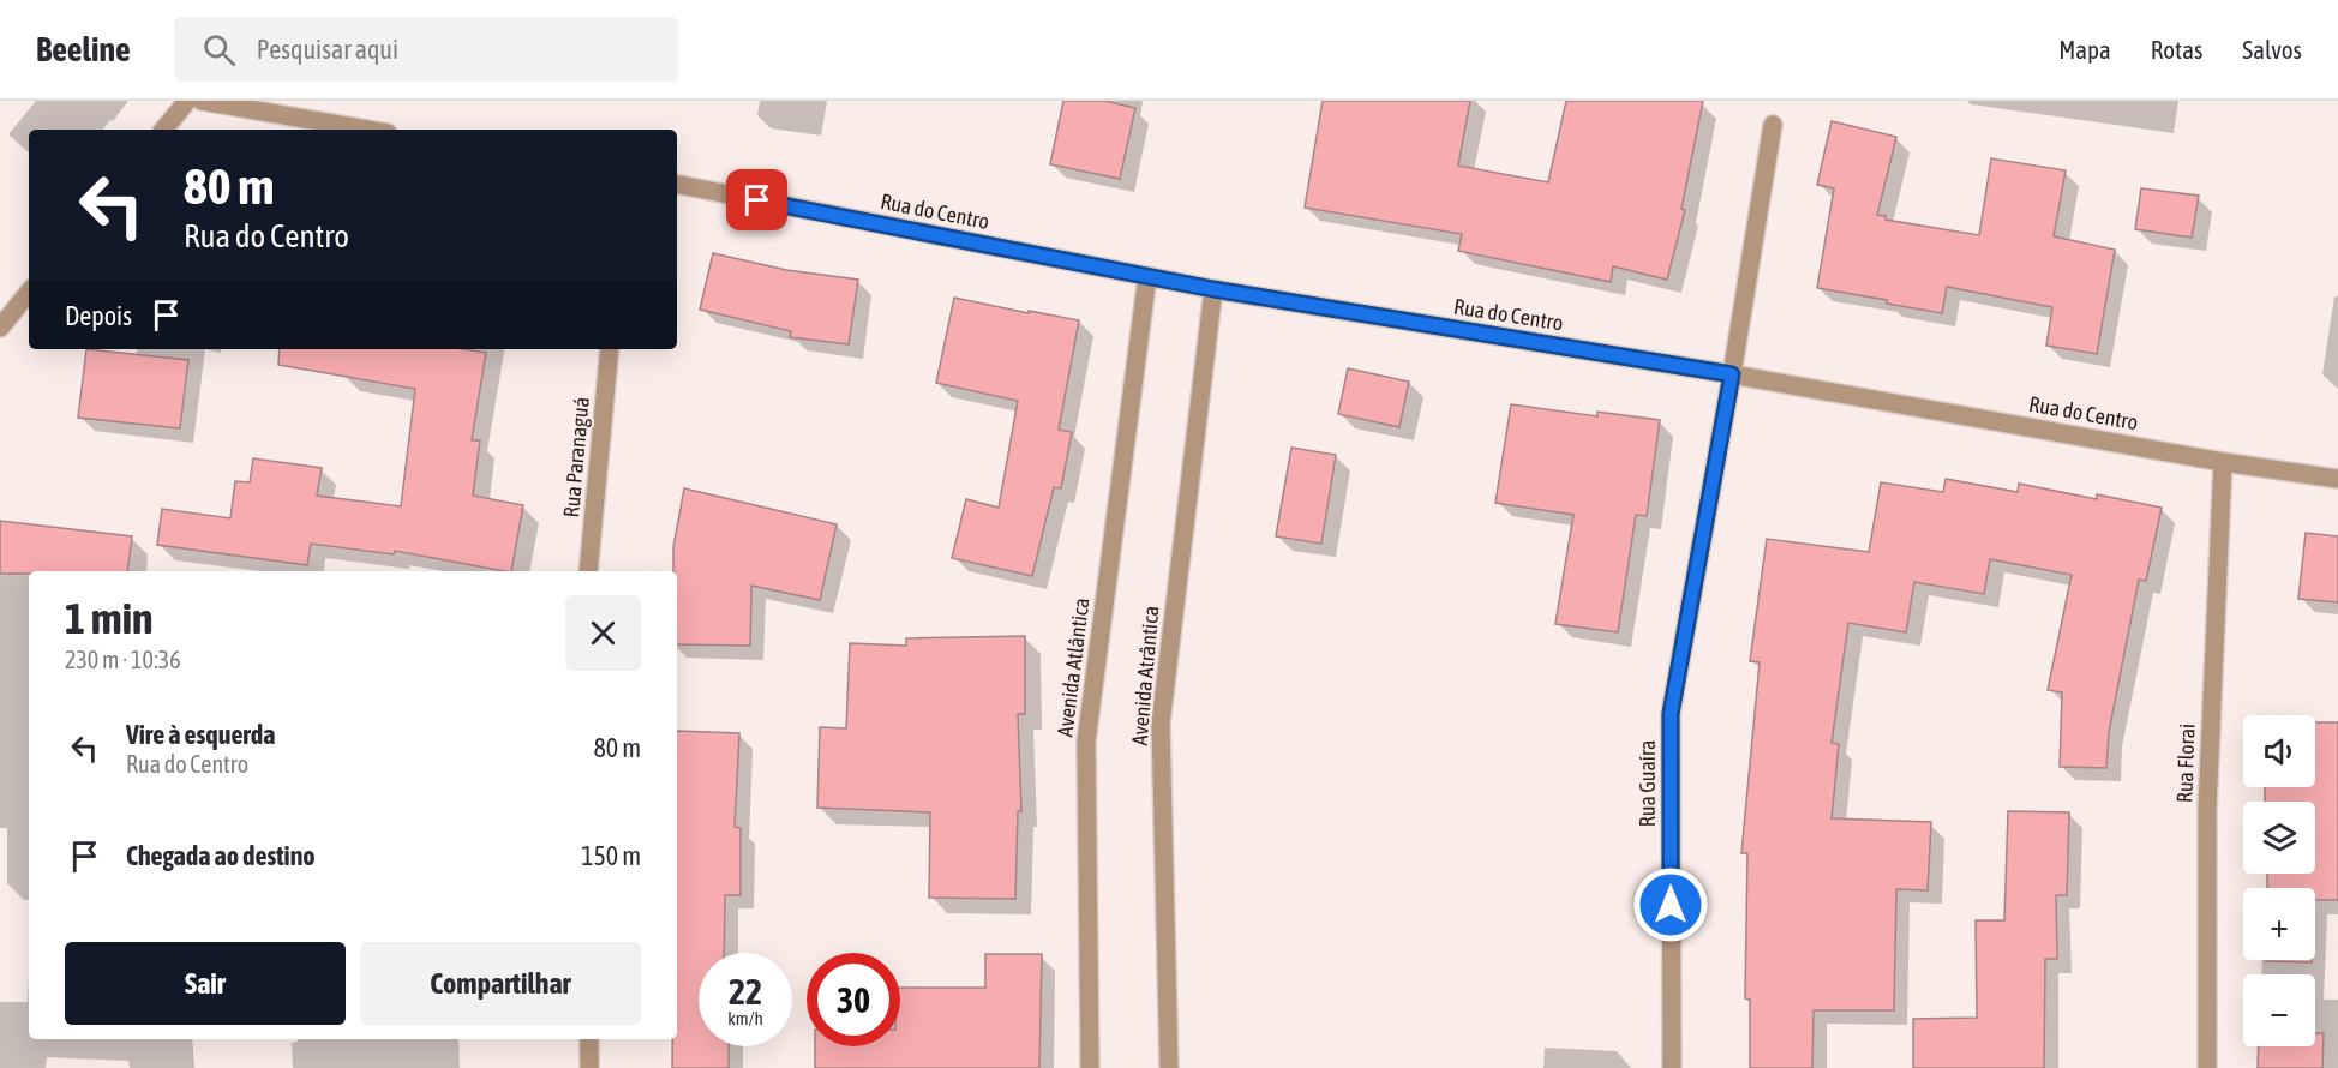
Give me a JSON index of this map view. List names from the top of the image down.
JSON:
{
  "streets": {
    "street": [
      "Rua do Centro",
      "Rua Paranaguá",
      "Avenida Atlântica",
      "Avenida Atrântica",
      "Rua Florai",
      "Rua Guaíra"
    ]
  },
  "crossings": [
    ["Rua do Centro", "Avenida Atlântica"],
    ["Rua do Centro", "Avenida Atrântica"],
    ["Rua do Centro", "Rua Florai"],
    ["Rua do Centro", "Rua Guaíra"]
  ],
  "page": {
    "header": "Beeline",
    "search": "Pesquisar aqui",
    "nav": ["Mapa", "Rotas", "Salvos"],
    "turn": ["80 m", "Rua do Centro"],
    "then": "Depois",
    "heading": ["1 min", "230 m · 10:36"],
    "list": [
      {
        "name": "Vire à esquerda",
        "note": "Rua do Centro",
        "value": "80 m"
      },
      {
        "name": "Chegada ao destino",
        "value": "150 m"
      }
    ],
    "map_buttons": ["+", "−"],
    "buttons": ["Sair", "Compartilhar"],
    "speed": "22 km/h",
    "limit": "30"
  }
}
